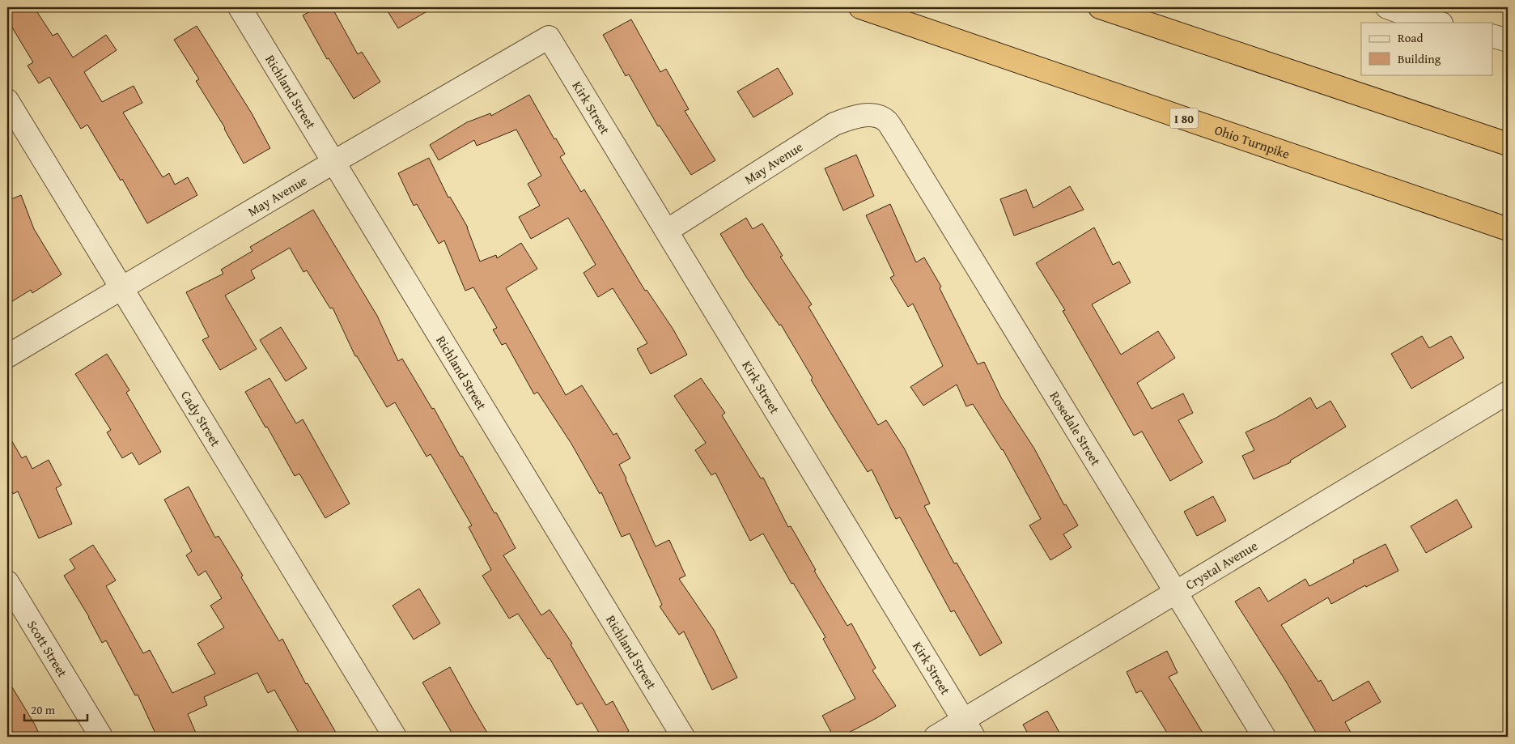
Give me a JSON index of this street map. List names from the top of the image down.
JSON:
{
  "streets": {
    "highway": ["I 80", "Ohio Turnpike"],
    "street": [
      "Richland Street",
      "Kirk Street",
      "May Avenue",
      "Cady Street",
      "Rosedale Street",
      "Crystal Avenue",
      "Scott Street"
    ]
  },
  "crossings": [
    ["Richland Street", "May Avenue"],
    ["Kirk Street", "May Avenue"],
    ["Kirk Street", "Crystal Avenue"],
    ["May Avenue", "Cady Street"],
    ["May Avenue", "Rosedale Street"],
    ["Rosedale Street", "Crystal Avenue"]
  ],
  "legend": ["Road", "Building"],
  "scale_bar": "20 m"
}
